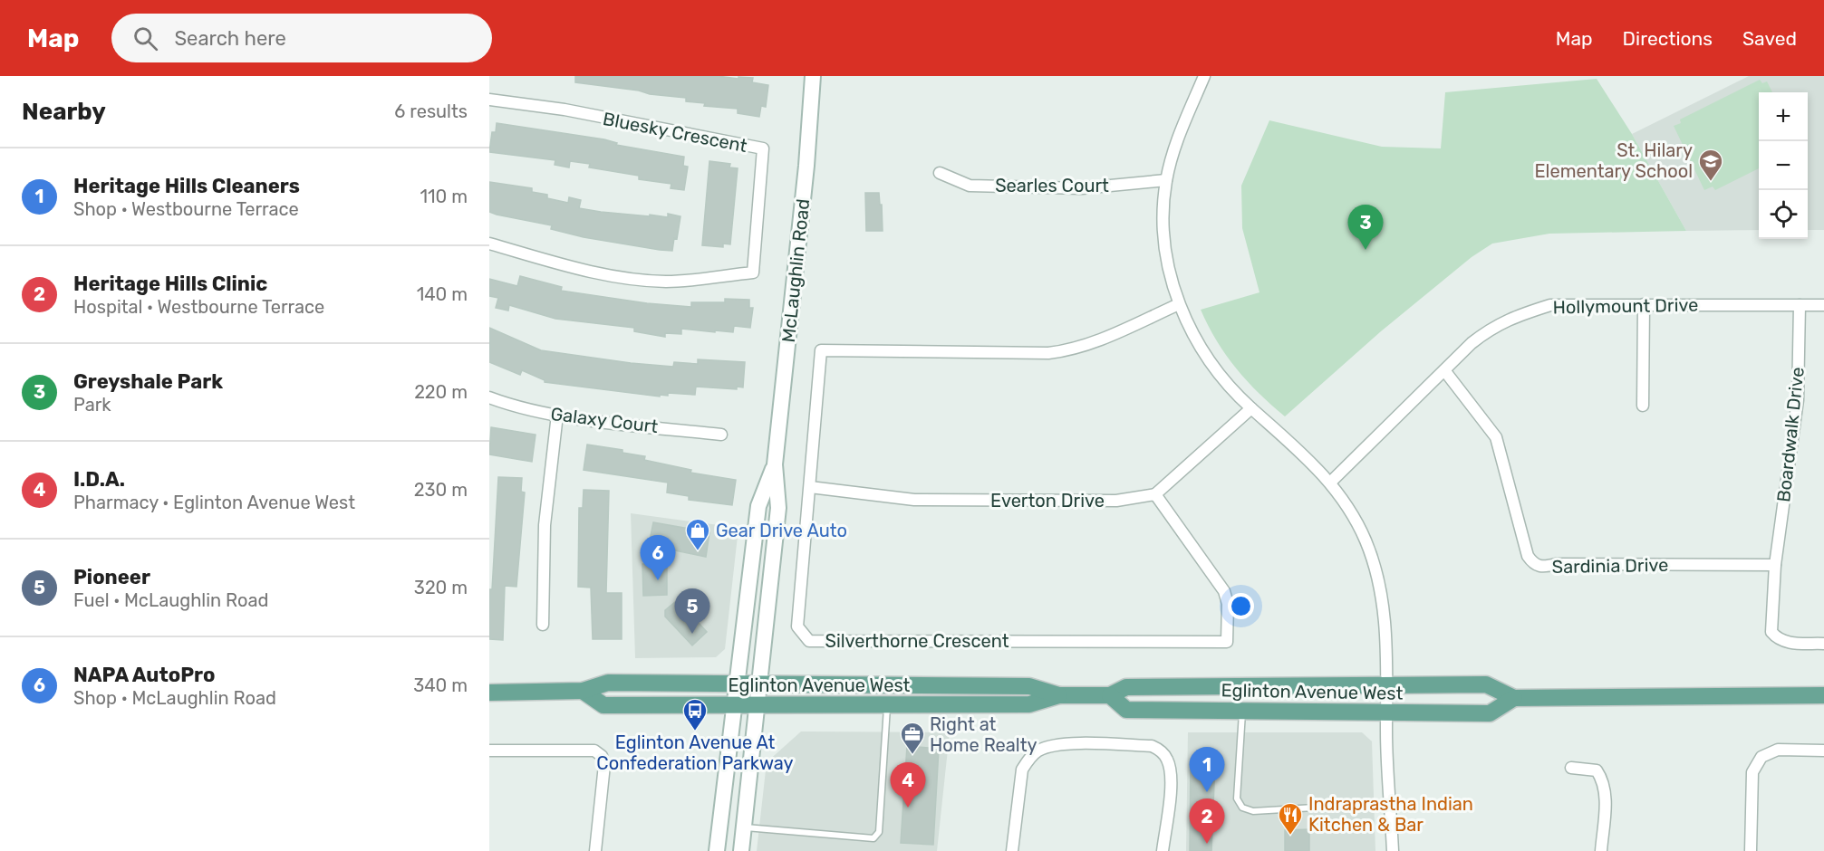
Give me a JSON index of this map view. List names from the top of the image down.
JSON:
{
  "streets": {
    "main road": ["Eglinton Avenue West"],
    "street": [
      "Bluesky Crescent",
      "Searles Court",
      "McLaughlin Road",
      "Hollymount Drive",
      "Galaxy Court",
      "Boardwalk Drive",
      "Everton Drive",
      "Sardinia Drive",
      "Silverthorne Crescent"
    ]
  },
  "crossings": [
    ["McLaughlin Road", "Eglinton Avenue West"],
    ["Hollymount Drive", "Boardwalk Drive"],
    ["Hollymount Drive", "Sardinia Drive"],
    ["Boardwalk Drive", "Sardinia Drive"],
    ["Everton Drive", "Silverthorne Crescent"]
  ],
  "places": {
    "school or university": ["St. Hilary Elementary School"],
    "shop": ["Gear Drive Auto"],
    "bus stop": ["Eglinton Avenue At Confederation Parkway"],
    "office": ["Right at Home Realty"],
    "restaurant": ["Indraprastha Indian Kitchen & Bar"]
  },
  "page": {
    "header": "Map",
    "search": "Search here",
    "nav": ["Map", "Directions", "Saved"],
    "heading": ["Nearby", "6 results"],
    "map_buttons": ["+", "−"],
    "list": [
      {
        "mark": "1",
        "name": "Heritage Hills Cleaners",
        "note": "Shop · Westbourne Terrace",
        "value": "110 m"
      },
      {
        "mark": "2",
        "name": "Heritage Hills Clinic",
        "note": "Hospital · Westbourne Terrace",
        "value": "140 m"
      },
      {
        "mark": "3",
        "name": "Greyshale Park",
        "note": "Park",
        "value": "220 m"
      },
      {
        "mark": "4",
        "name": "I.D.A.",
        "note": "Pharmacy · Eglinton Avenue West",
        "value": "230 m"
      },
      {
        "mark": "5",
        "name": "Pioneer",
        "note": "Fuel · McLaughlin Road",
        "value": "320 m"
      },
      {
        "mark": "6",
        "name": "NAPA AutoPro",
        "note": "Shop · McLaughlin Road",
        "value": "340 m"
      }
    ],
    "pins": [
      "3",
      "6",
      "5",
      "1",
      "4",
      "2"
    ]
  }
}
